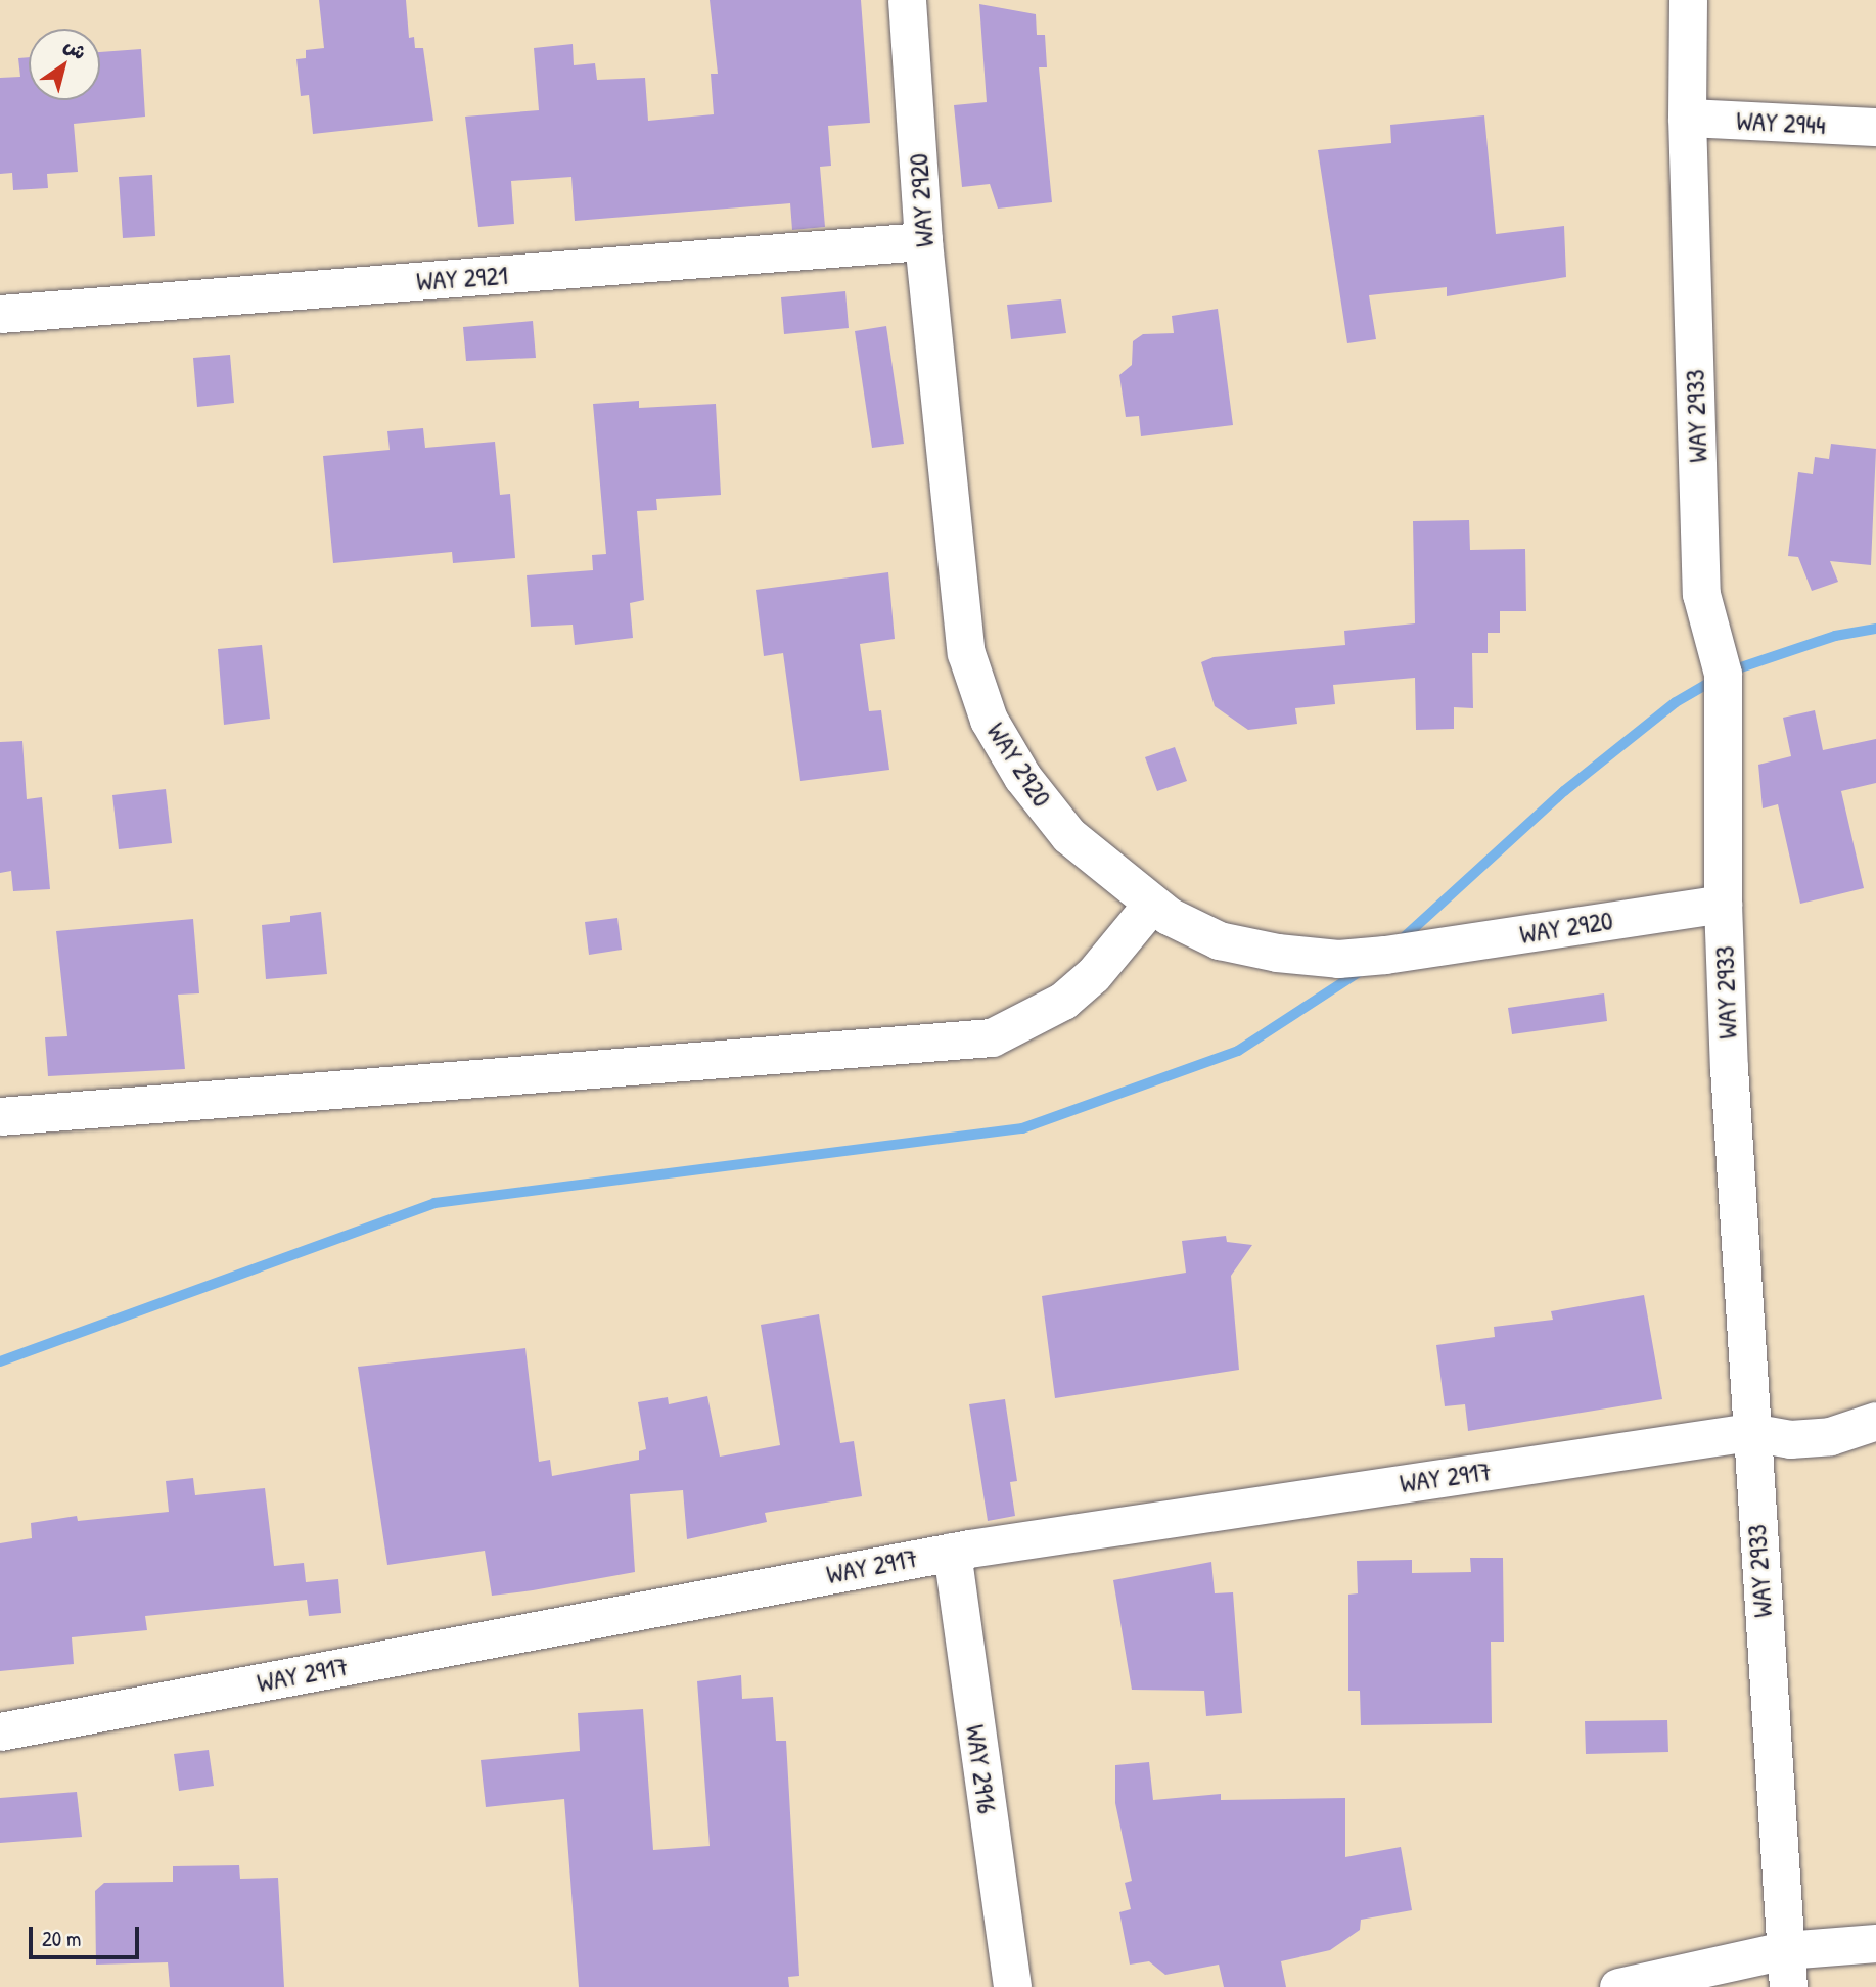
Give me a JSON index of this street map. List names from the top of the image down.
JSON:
{
  "streets": {
    "street": [
      "WAY 2944",
      "WAY 2920",
      "WAY 2921",
      "WAY 2933",
      "WAY 2917",
      "WAY 2916"
    ]
  },
  "crossings": [
    ["WAY 2944", "WAY 2933"],
    ["WAY 2920", "WAY 2921"],
    ["WAY 2920", "WAY 2933"],
    ["WAY 2933", "WAY 2917"],
    ["WAY 2917", "WAY 2916"]
  ],
  "scale_bar": "20 m",
  "north": "top right"
}
